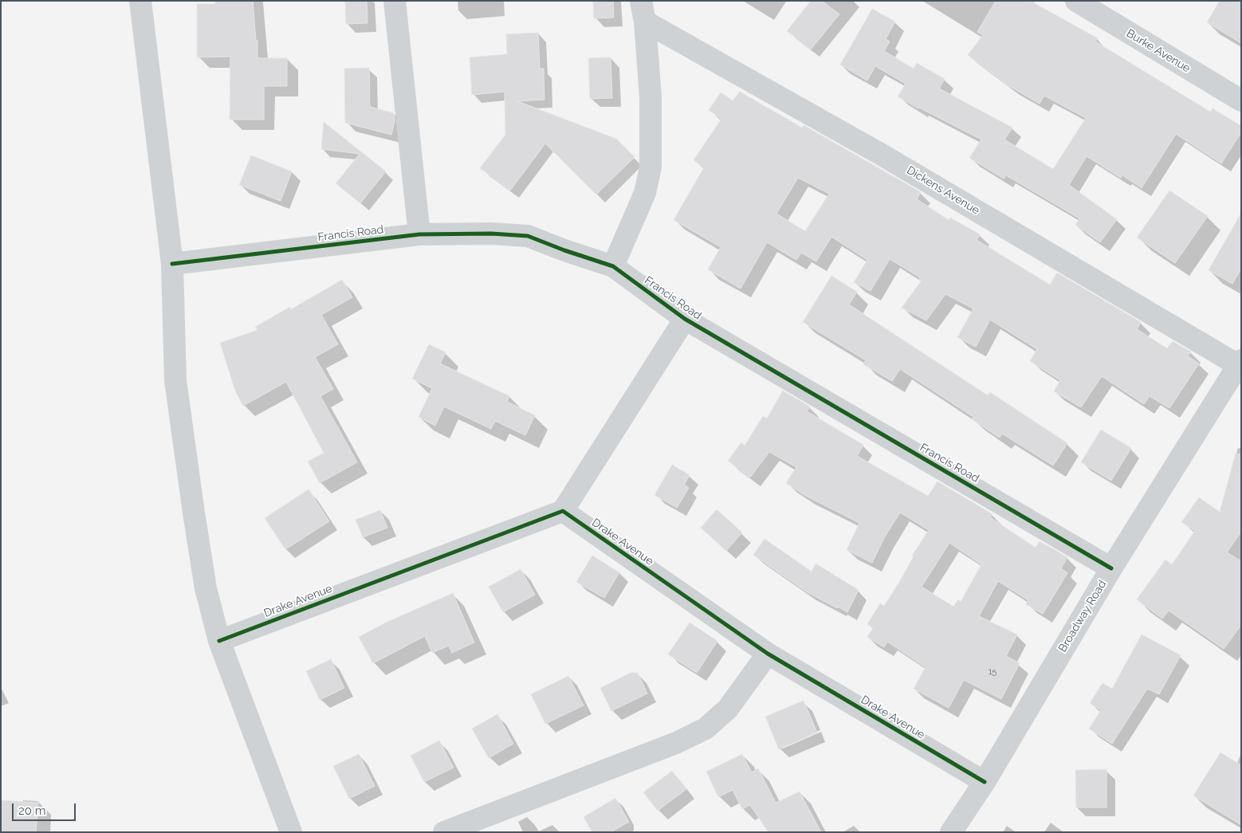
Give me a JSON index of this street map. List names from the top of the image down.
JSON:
{
  "streets": {
    "street": [
      "Burke Avenue",
      "Dickens Avenue",
      "Francis Road",
      "Drake Avenue",
      "Broadway Road"
    ]
  },
  "crossings": [
    ["Dickens Avenue", "Broadway Road"],
    ["Francis Road", "Broadway Road"],
    ["Drake Avenue", "Broadway Road"]
  ],
  "house_numbers": ["15"],
  "scale_bar": "20 m"
}
